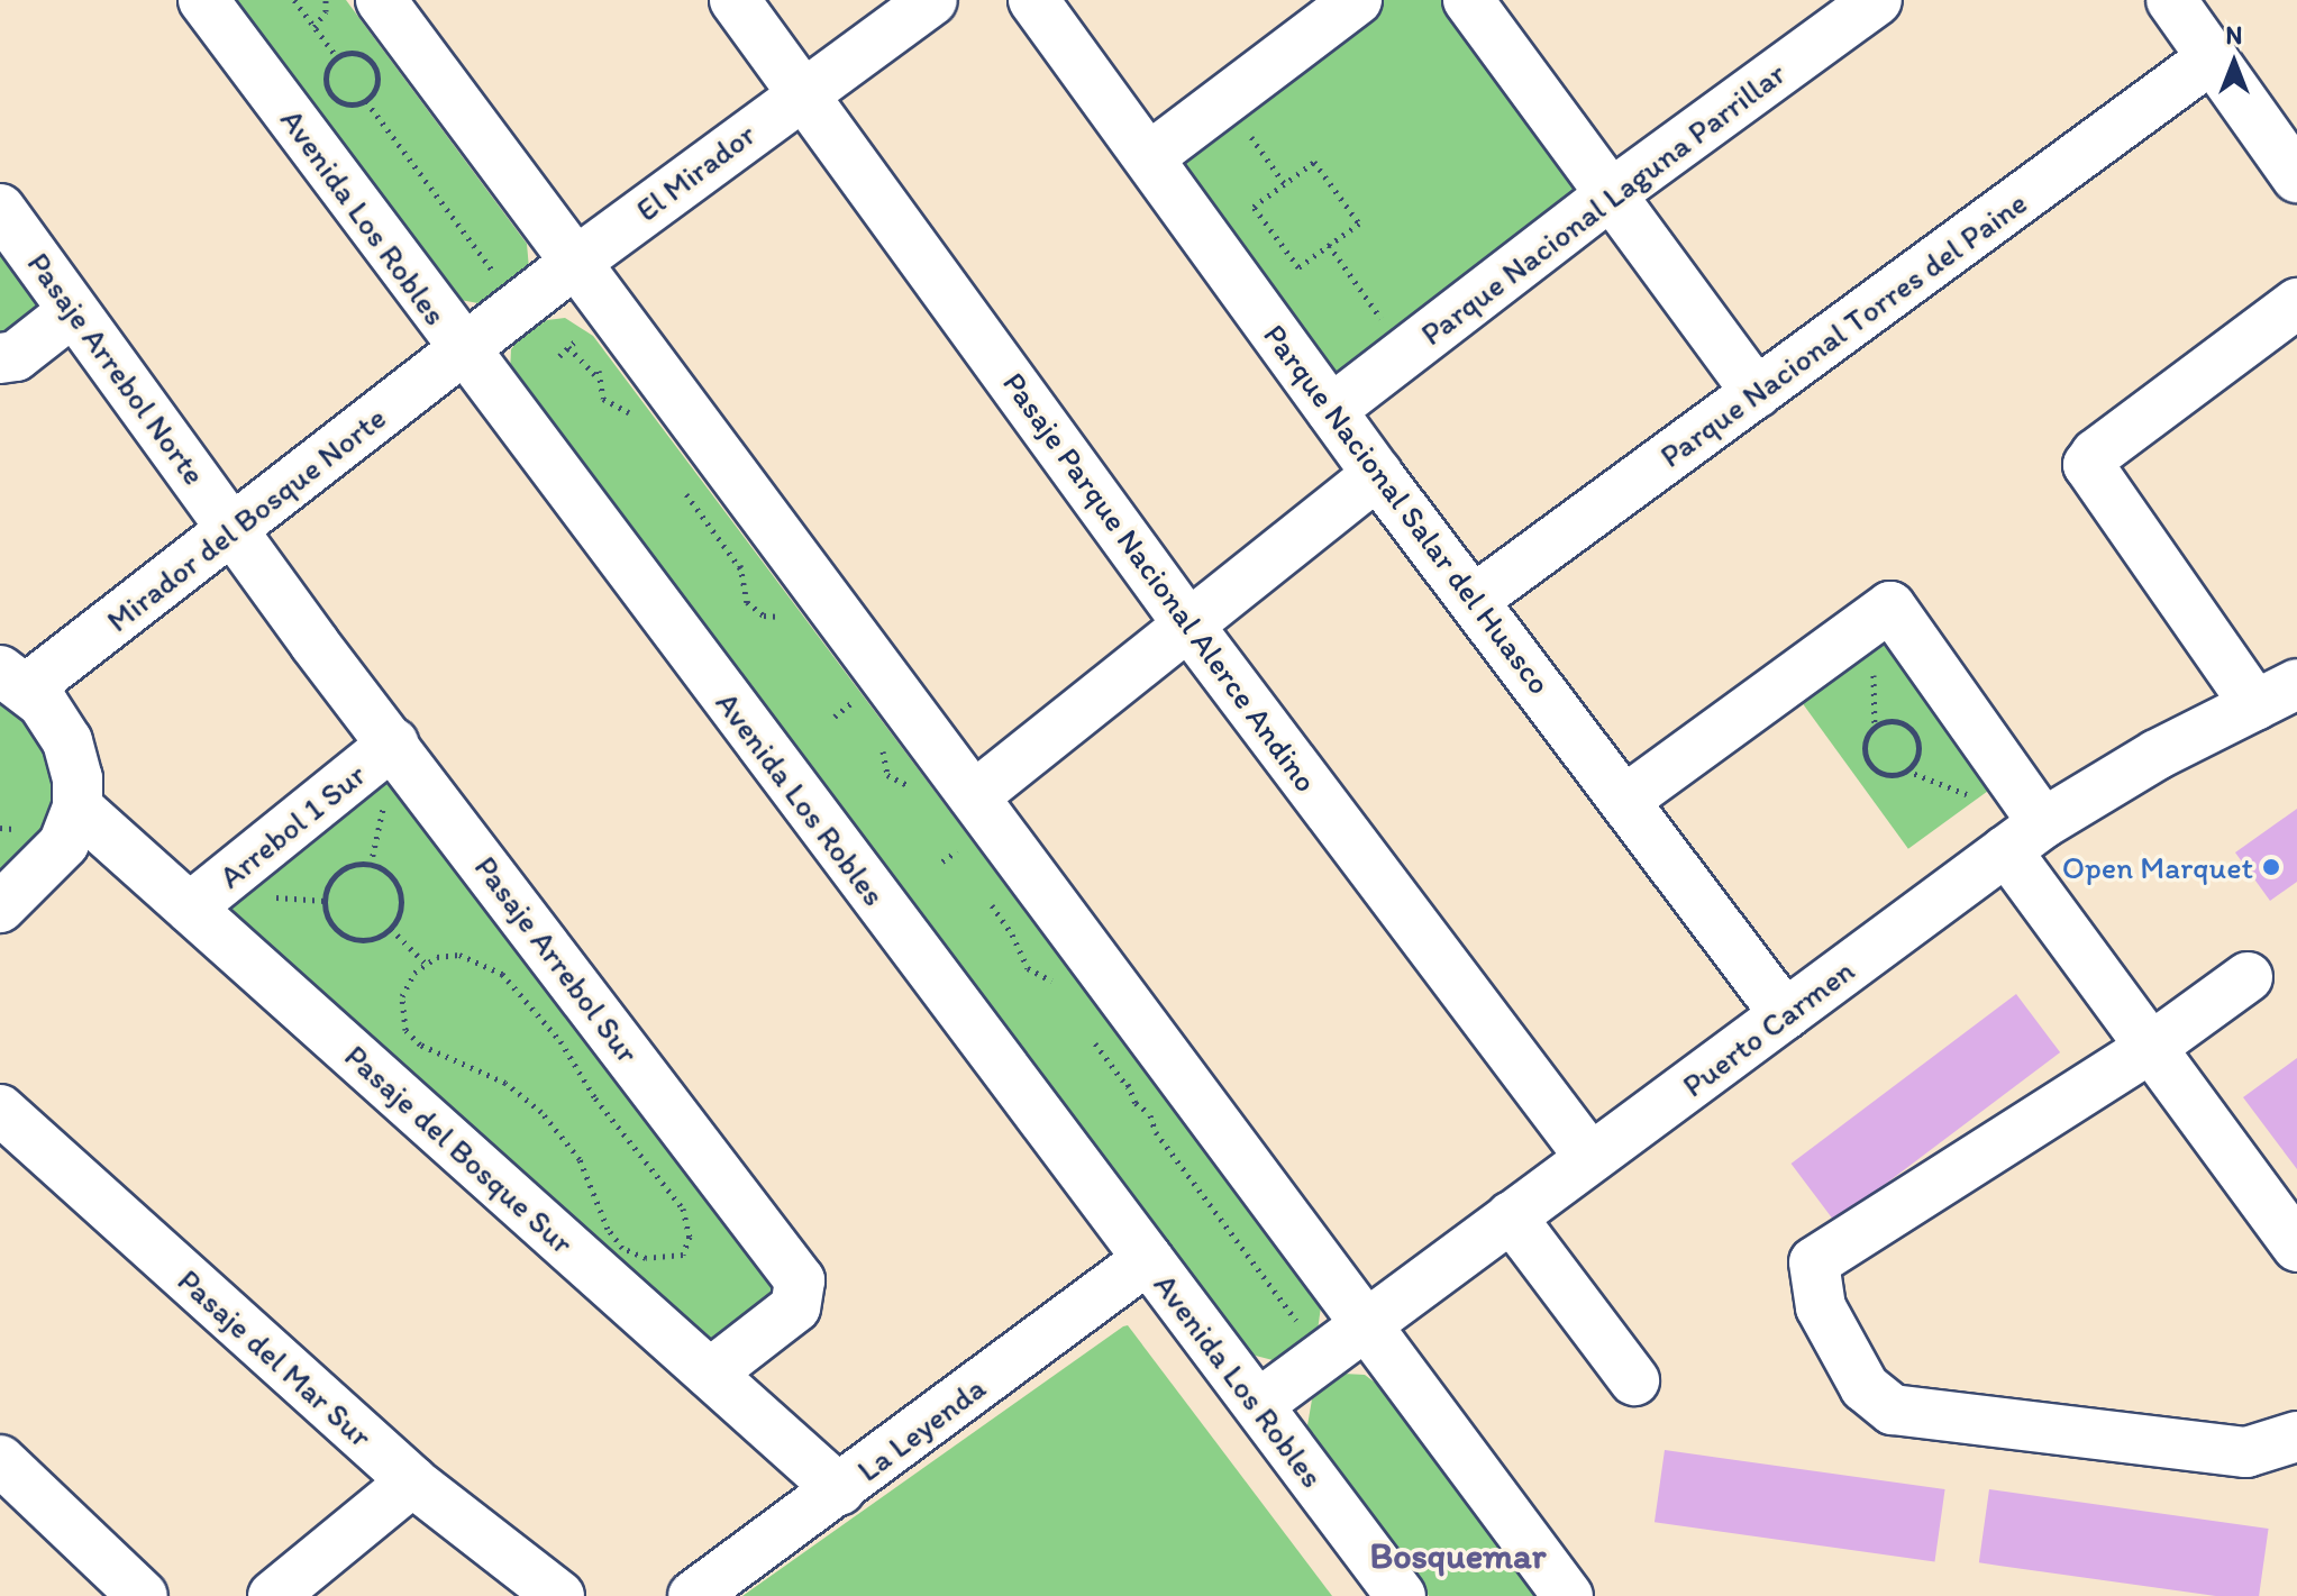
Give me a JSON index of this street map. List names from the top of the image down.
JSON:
{
  "streets": {
    "street": [
      "El Mirador",
      "Parque Nacional Laguna Parrillar",
      "Avenida Los Robles",
      "Parque Nacional Torres del Paine",
      "Pasaje Arrebol Norte",
      "Parque Nacional Salar del Huasco",
      "Mirador del Bosque Norte",
      "Pasaje Parque Nacional Alerce Andino",
      "Arrebol 1 Sur",
      "Pasaje Arrebol Sur",
      "Puerto Carmen",
      "Pasaje del Bosque Sur",
      "Pasaje del Mar Sur",
      "La Leyenda"
    ]
  },
  "crossings": [
    ["El Mirador", "Avenida Los Robles"],
    ["El Mirador", "Mirador del Bosque Norte"],
    ["El Mirador", "Pasaje Parque Nacional Alerce Andino"],
    ["Parque Nacional Laguna Parrillar", "Parque Nacional Salar del Huasco"],
    ["Avenida Los Robles", "Mirador del Bosque Norte"],
    ["Avenida Los Robles", "Puerto Carmen"],
    ["Avenida Los Robles", "La Leyenda"],
    ["Parque Nacional Torres del Paine", "Parque Nacional Salar del Huasco"],
    ["Pasaje Arrebol Norte", "Mirador del Bosque Norte"],
    ["Pasaje Arrebol Norte", "Pasaje Arrebol Sur"],
    ["Parque Nacional Salar del Huasco", "Puerto Carmen"],
    ["Mirador del Bosque Norte", "Pasaje Arrebol Sur"],
    ["Mirador del Bosque Norte", "Pasaje del Bosque Sur"],
    ["Pasaje Parque Nacional Alerce Andino", "Puerto Carmen"],
    ["Arrebol 1 Sur", "Pasaje Arrebol Sur"],
    ["Arrebol 1 Sur", "Pasaje del Bosque Sur"],
    ["Pasaje Arrebol Sur", "Pasaje del Bosque Sur"],
    ["Pasaje del Bosque Sur", "La Leyenda"]
  ],
  "districts": ["Bosquemar"],
  "places": ["Open Marquet"],
  "north": "top"
}
